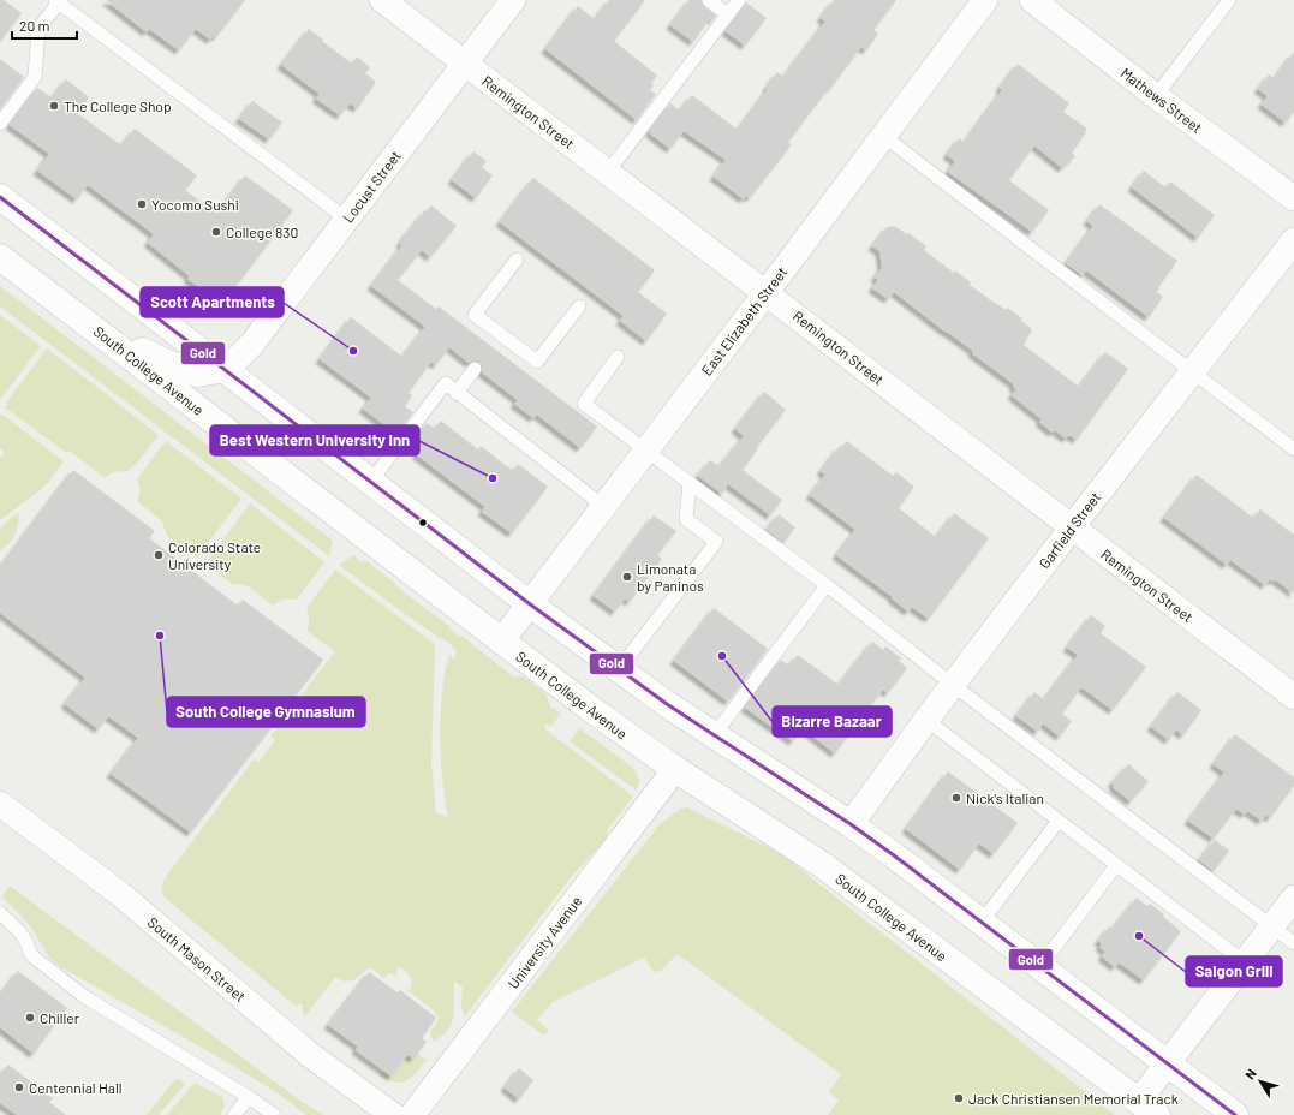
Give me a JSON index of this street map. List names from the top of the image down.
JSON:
{
  "streets": {
    "highway": ["South College Avenue"],
    "street": [
      "Mathews Street",
      "Remington Street",
      "Locust Street",
      "East Elizabeth Street",
      "Garfield Street",
      "University Avenue",
      "South Mason Street"
    ]
  },
  "crossings": [
    ["Remington Street", "Locust Street"],
    ["Remington Street", "East Elizabeth Street"],
    ["Remington Street", "Garfield Street"],
    ["East Elizabeth Street", "South College Avenue"],
    ["South College Avenue", "University Avenue"]
  ],
  "places": [
    "The College Shop",
    "Yocomo Sushi",
    "College 830",
    "Scott Apartments",
    "Best Western University Inn",
    "Colorado State University",
    "Limonata by Paninos",
    "South College Gymnasium",
    "Bizarre Bazaar",
    "Nick's Italian",
    "Saigon Grill",
    "Chiller",
    "Centennial Hall",
    "Jack Christiansen Memorial Track"
  ],
  "lines": ["transit line Gold"],
  "scale_bar": "20 m",
  "north": "top left"
}
